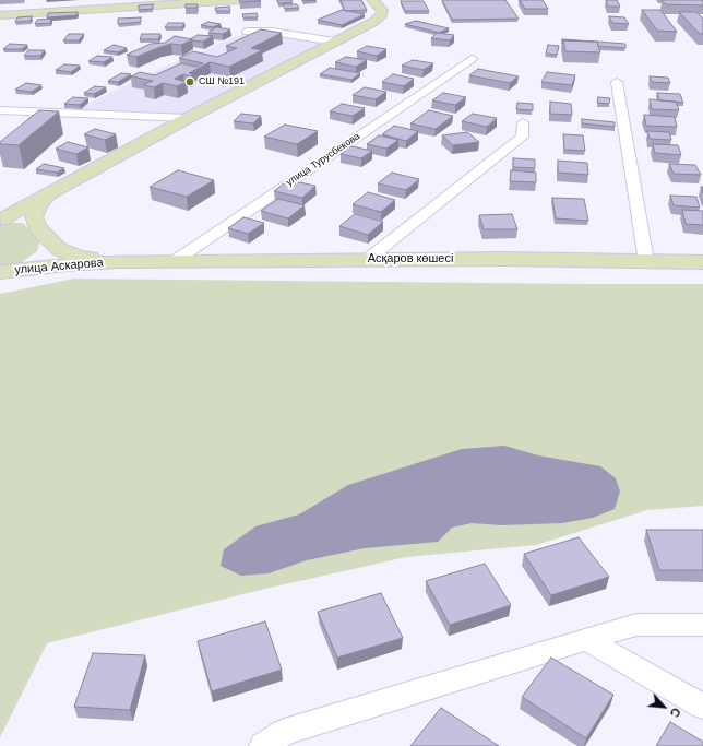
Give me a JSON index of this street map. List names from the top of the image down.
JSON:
{
  "streets": {
    "street": ["улица Турусбекова", "Асқаров көшесі", "улица Аскарова"]
  },
  "crossings": [
    ["улица Турусбекова", "Асқаров көшесі"],
    ["Асқаров көшесі", "улица Аскарова"]
  ],
  "places": ["СШ №191"],
  "north": "bottom right"
}
